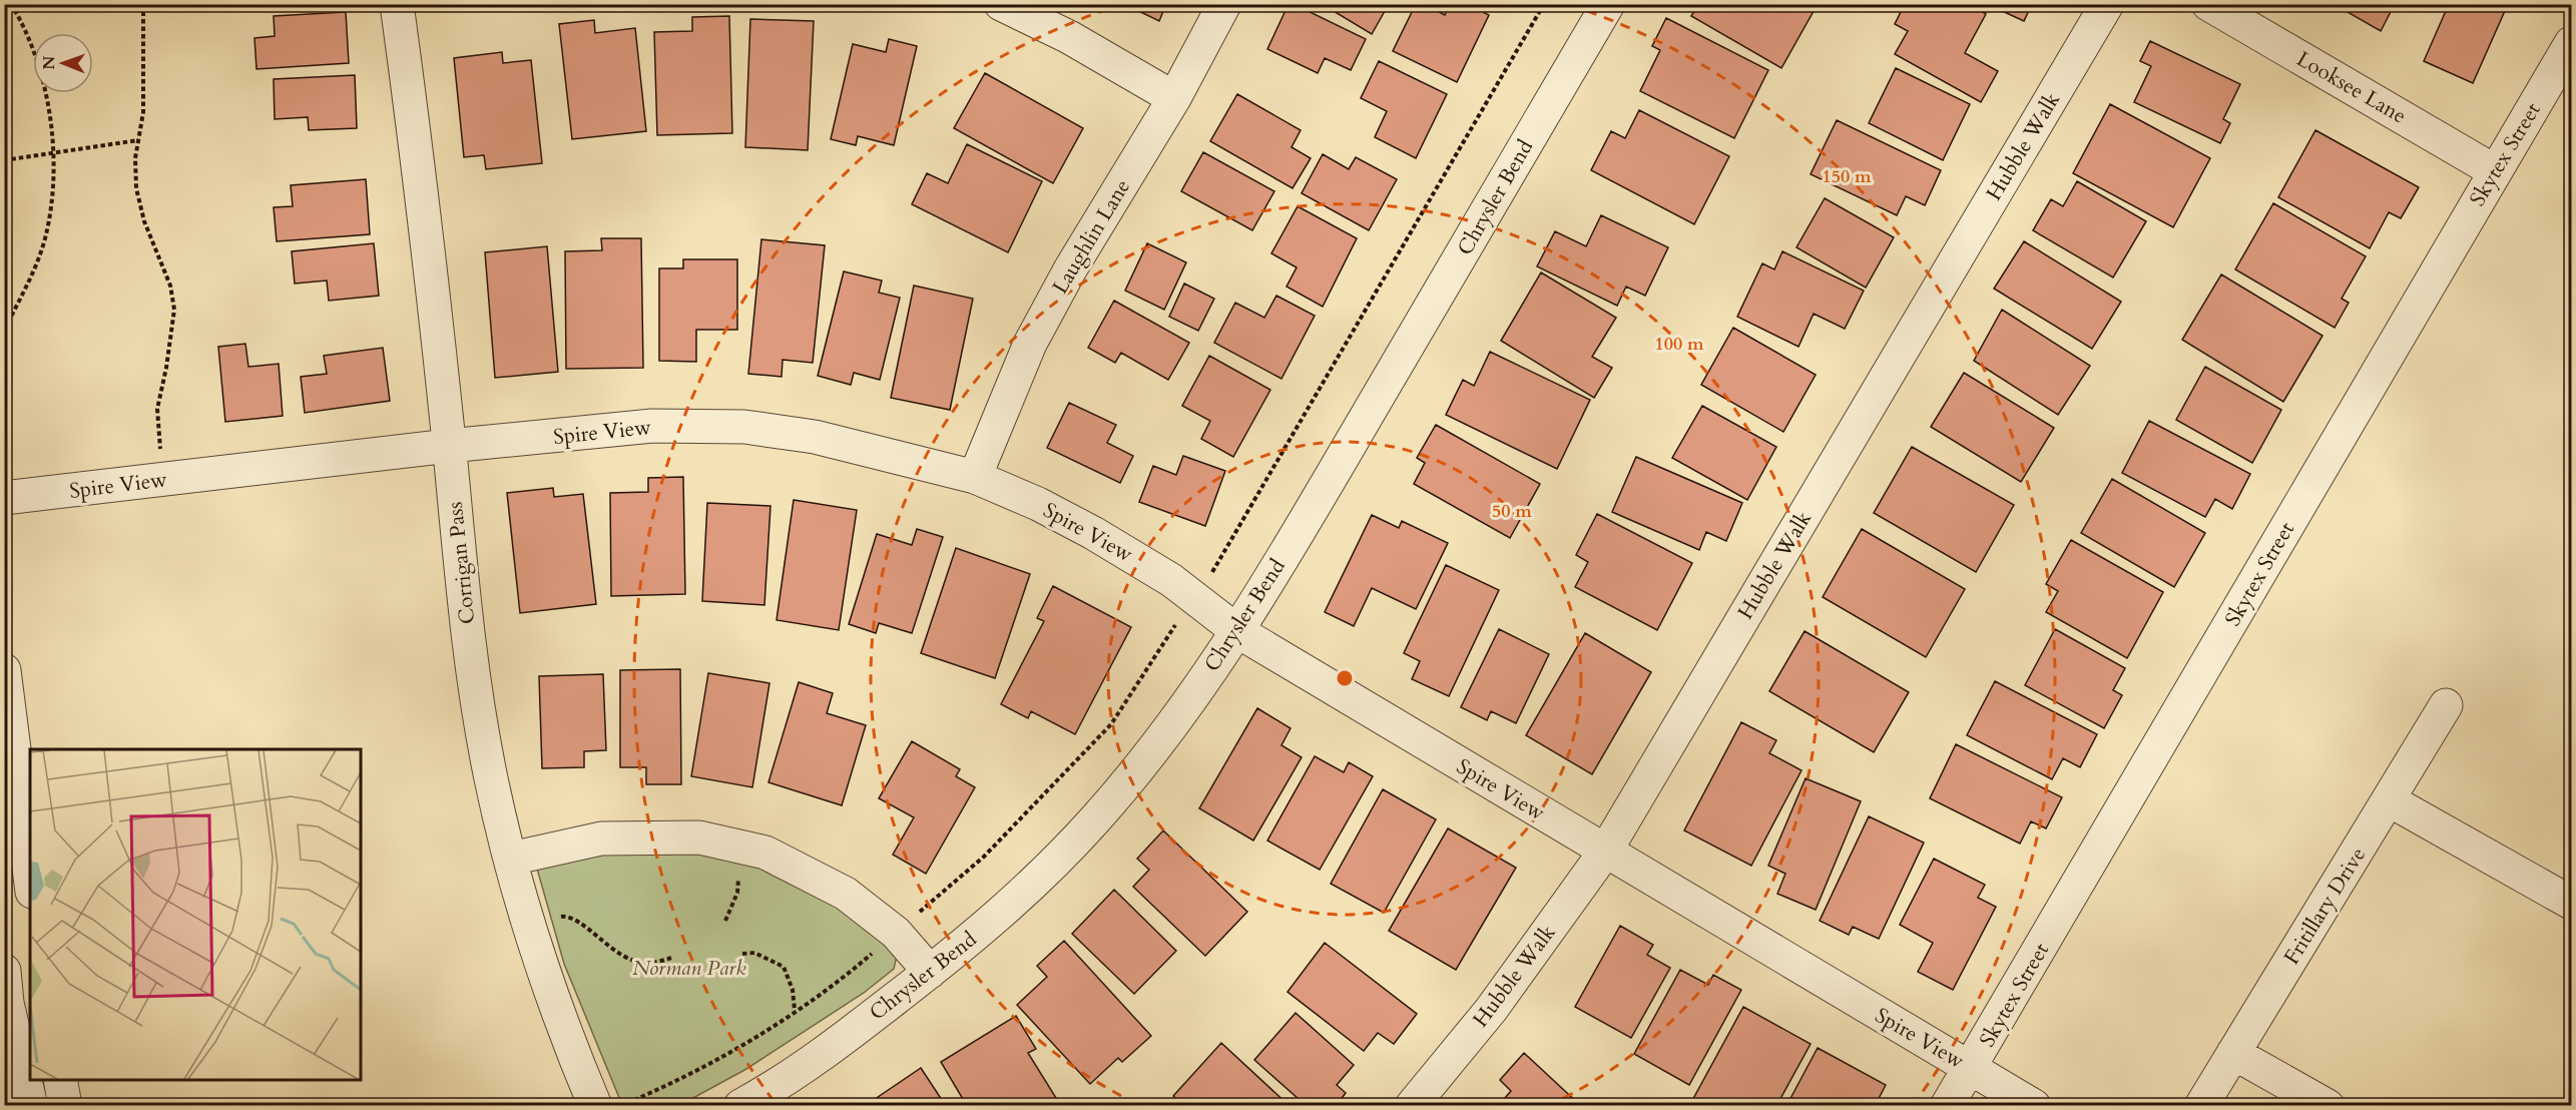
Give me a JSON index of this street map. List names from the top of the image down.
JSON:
{
  "streets": {
    "street": [
      "Looksee Lane",
      "Hubble Walk",
      "Skytex Street",
      "Chrysler Bend",
      "Laughlin Lane",
      "Spire View",
      "Corrigan Pass",
      "Fritillary Drive"
    ]
  },
  "crossings": [
    ["Looksee Lane", "Skytex Street"],
    ["Hubble Walk", "Spire View"],
    ["Skytex Street", "Spire View"],
    ["Chrysler Bend", "Spire View"],
    ["Laughlin Lane", "Spire View"],
    ["Spire View", "Corrigan Pass"]
  ],
  "parks": ["Norman Park"],
  "north": "left",
  "rings": ["150 m", "100 m", "50 m"]
}
